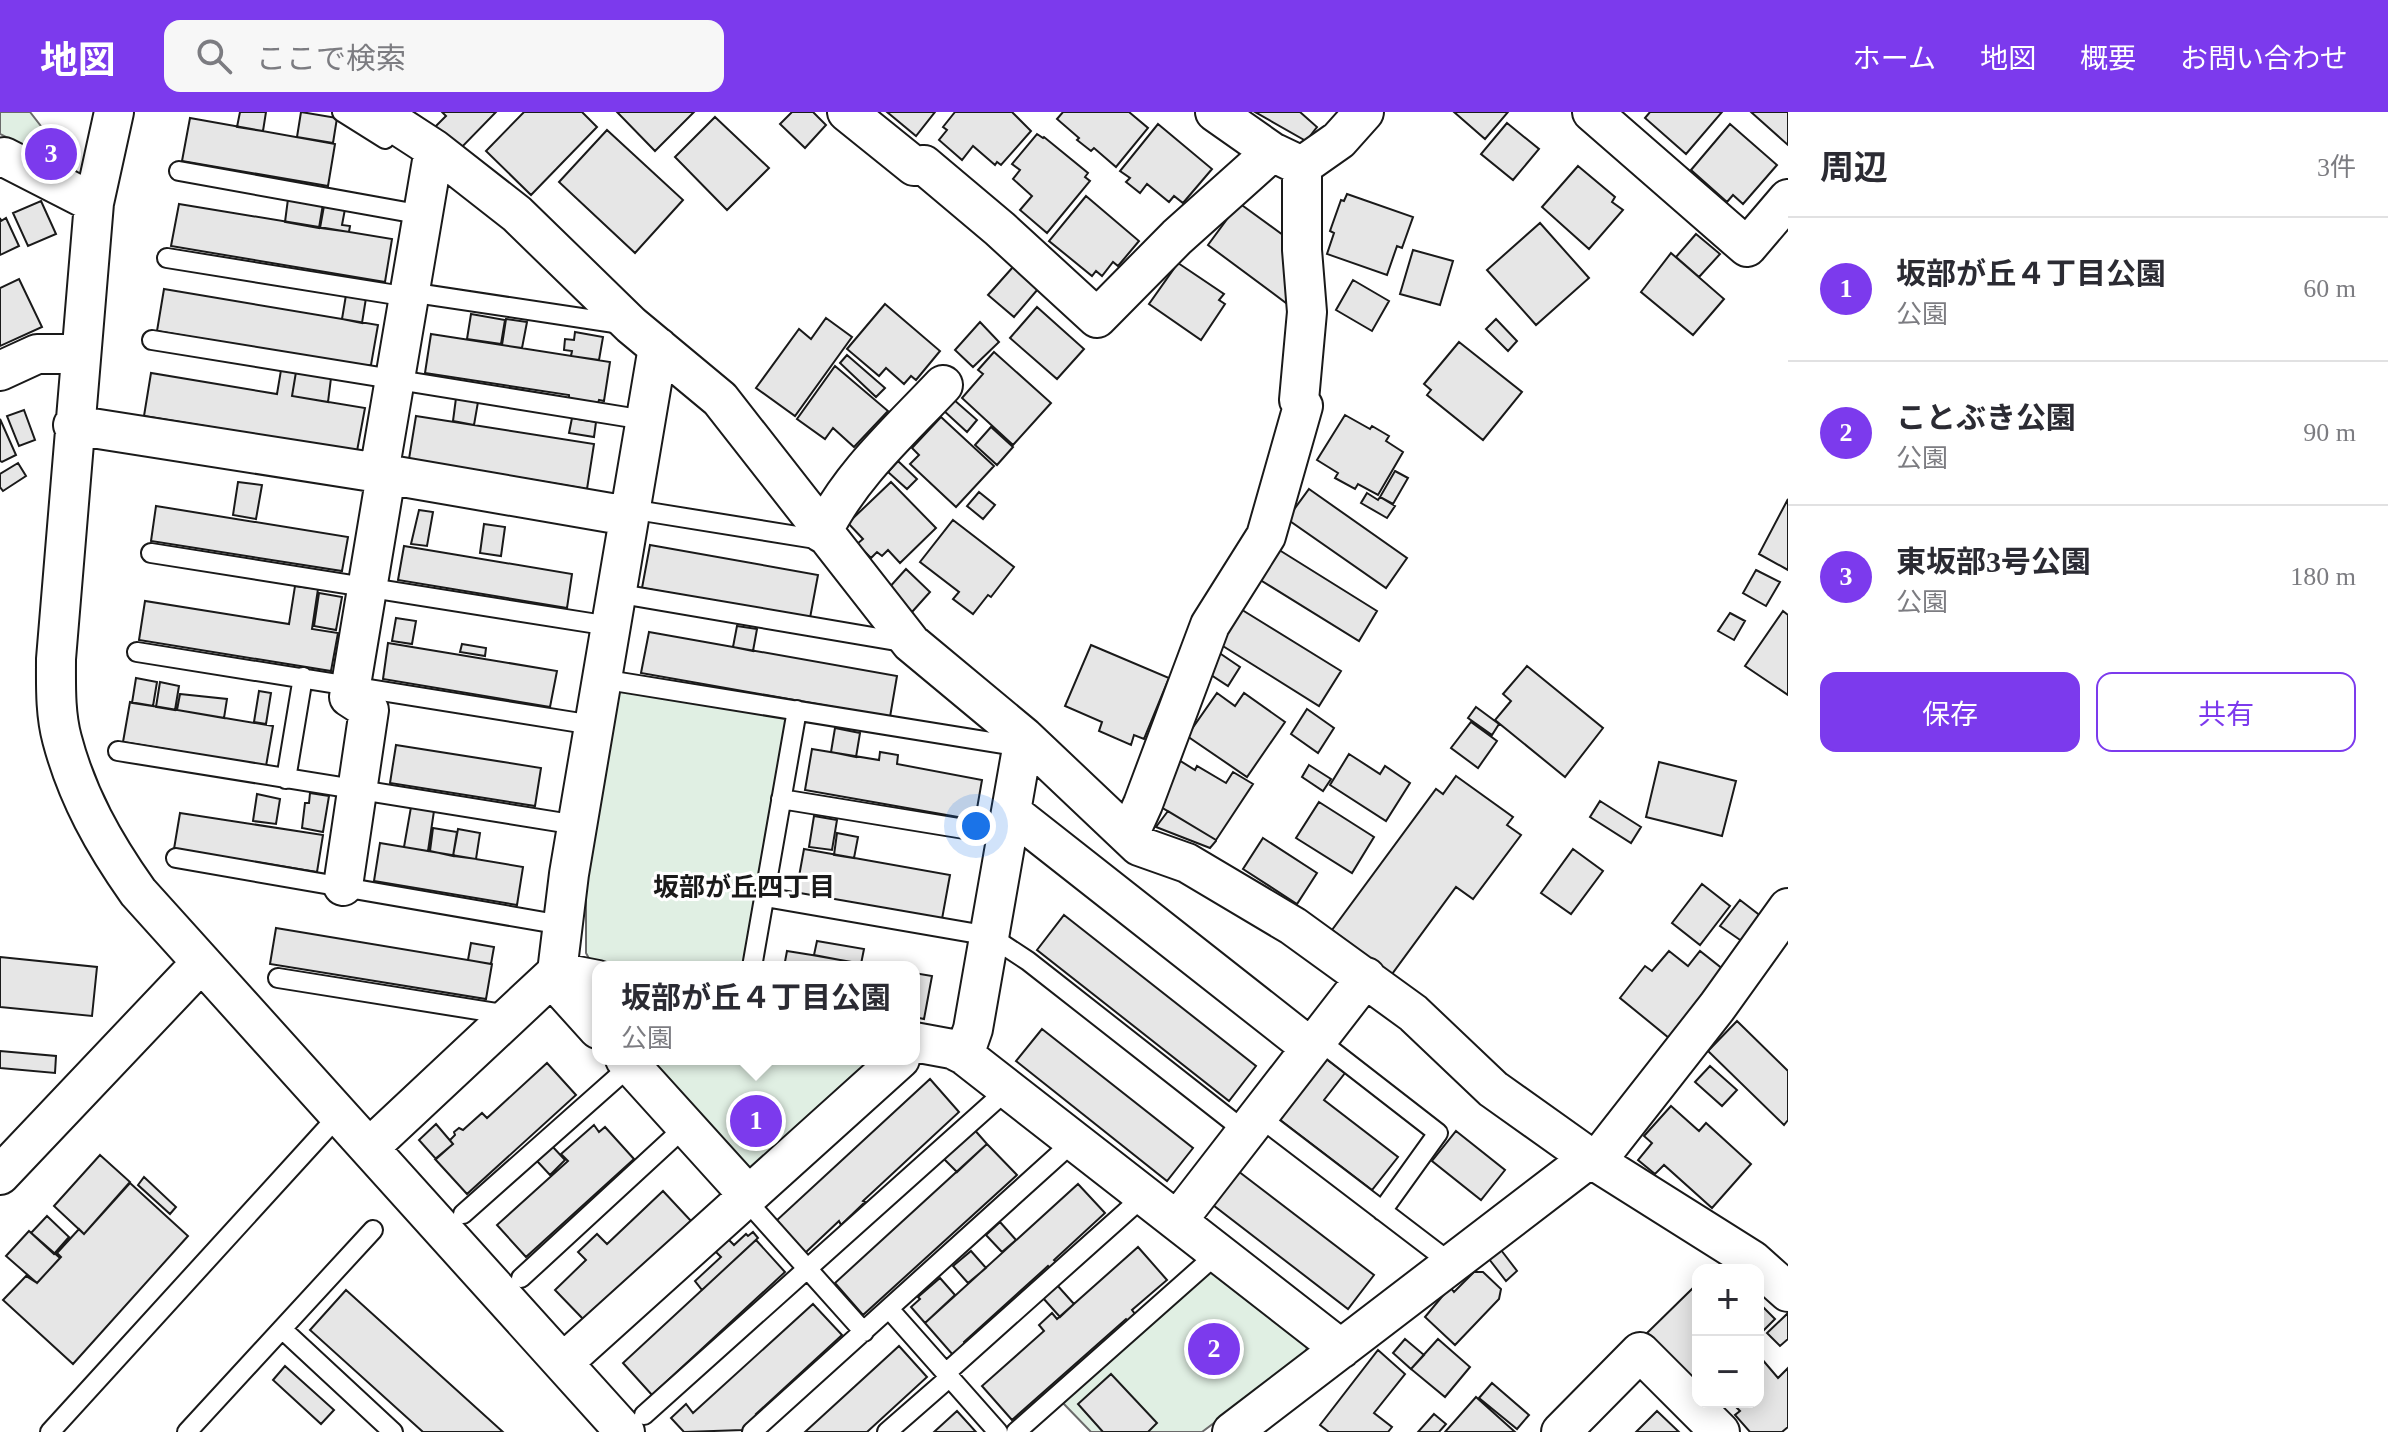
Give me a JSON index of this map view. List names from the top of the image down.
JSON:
{
  "districts": ["坂部が丘四丁目"],
  "page": {
    "header": "地図",
    "search": "ここで検索",
    "nav": [
      "ホーム",
      "地図",
      "概要",
      "お問い合わせ"
    ],
    "heading": ["周辺", "3件"],
    "pins": ["3", "1", "2"],
    "list": [
      {
        "mark": "1",
        "name": "坂部が丘４丁目公園",
        "note": "公園",
        "value": "60 m"
      },
      {
        "mark": "2",
        "name": "ことぶき公園",
        "note": "公園",
        "value": "90 m"
      },
      {
        "mark": "3",
        "name": "東坂部3号公園",
        "note": "公園",
        "value": "180 m"
      }
    ],
    "buttons": ["保存", "共有"],
    "popup": ["坂部が丘４丁目公園", "公園"],
    "map_buttons": ["+", "−"]
  }
}
